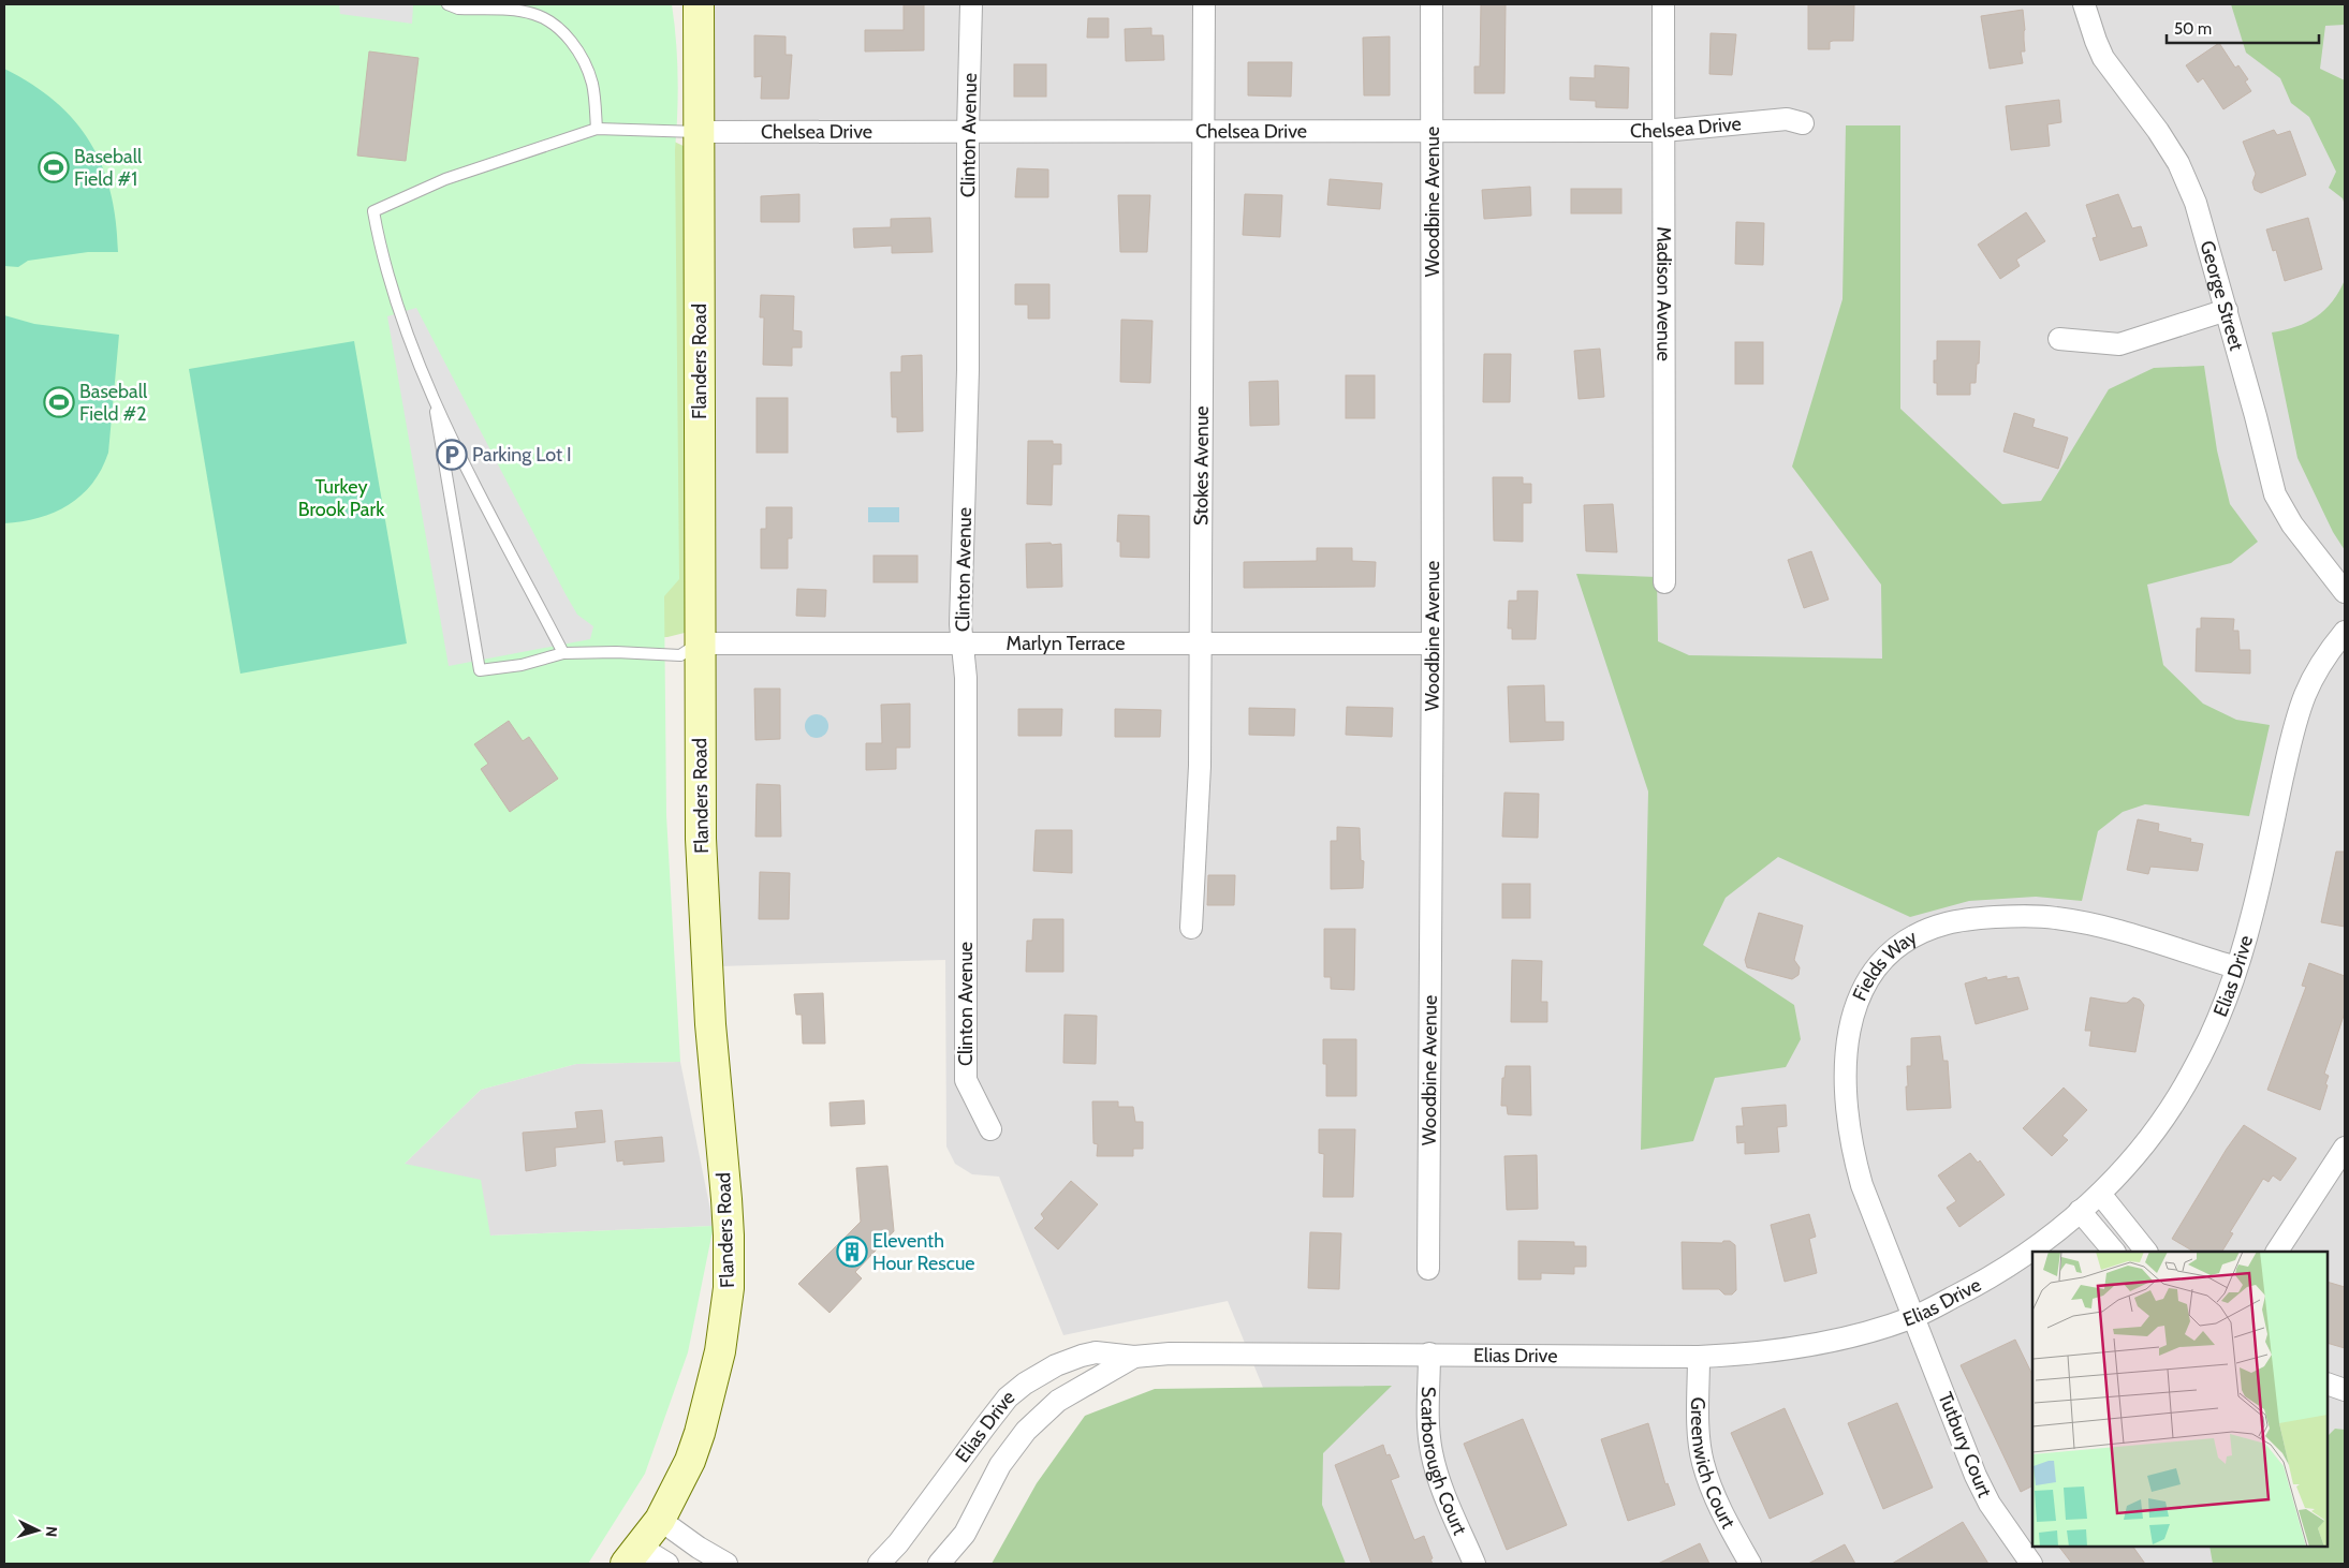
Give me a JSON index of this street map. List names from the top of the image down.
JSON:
{
  "streets": {
    "main road": ["Flanders Road"],
    "street": [
      "Chelsea Drive",
      "Clinton Avenue",
      "Woodbine Avenue",
      "Madison Avenue",
      "George Street",
      "Stokes Avenue",
      "Marlyn Terrace",
      "Fields Way",
      "Elias Drive",
      "Tutbury Court",
      "Scarborough Court",
      "Greenwich Court"
    ]
  },
  "crossings": [
    ["Chelsea Drive", "Clinton Avenue"],
    ["Chelsea Drive", "Woodbine Avenue"],
    ["Chelsea Drive", "Madison Avenue"],
    ["Chelsea Drive", "Flanders Road"],
    ["Chelsea Drive", "Stokes Avenue"],
    ["Clinton Avenue", "Marlyn Terrace"],
    ["Woodbine Avenue", "Marlyn Terrace"],
    ["Flanders Road", "Marlyn Terrace"],
    ["Stokes Avenue", "Marlyn Terrace"],
    ["Fields Way", "Elias Drive"],
    ["Fields Way", "Tutbury Court"],
    ["Elias Drive", "Tutbury Court"],
    ["Elias Drive", "Scarborough Court"],
    ["Elias Drive", "Greenwich Court"]
  ],
  "parks": ["Turkey Brook Park"],
  "places": {
    "sports": ["Baseball Field #1", "Baseball Field #2"],
    "parking": ["Parking Lot I"],
    "building": ["Eleventh Hour Rescue"]
  },
  "scale_bar": "50 m",
  "north": "right"
}
